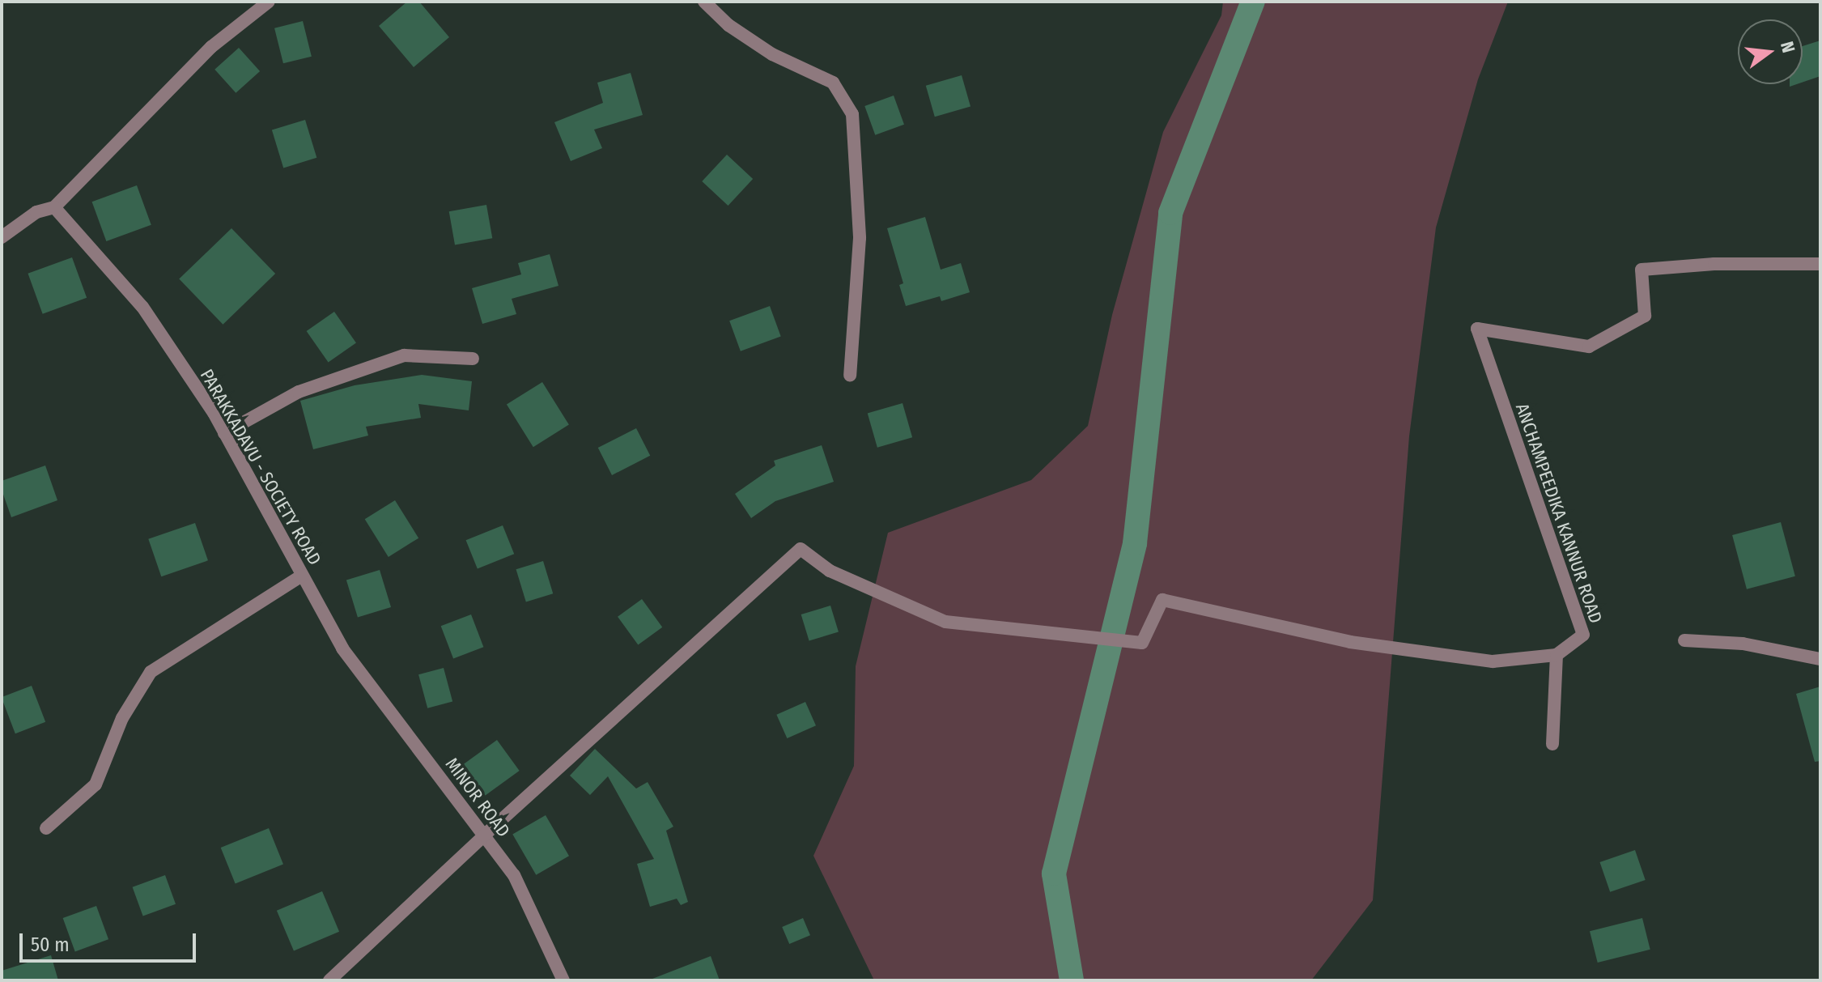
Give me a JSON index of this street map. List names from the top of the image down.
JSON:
{
  "streets": {
    "street": ["PARAKKADAVU - SOCIETY ROAD", "ANCHAMPEEDIKA KANNUR ROAD", "MINOR ROAD"]
  },
  "crossings": [
    ["PARAKKADAVU - SOCIETY ROAD", "MINOR ROAD"]
  ],
  "scale_bar": "50 m",
  "north": "right"
}
